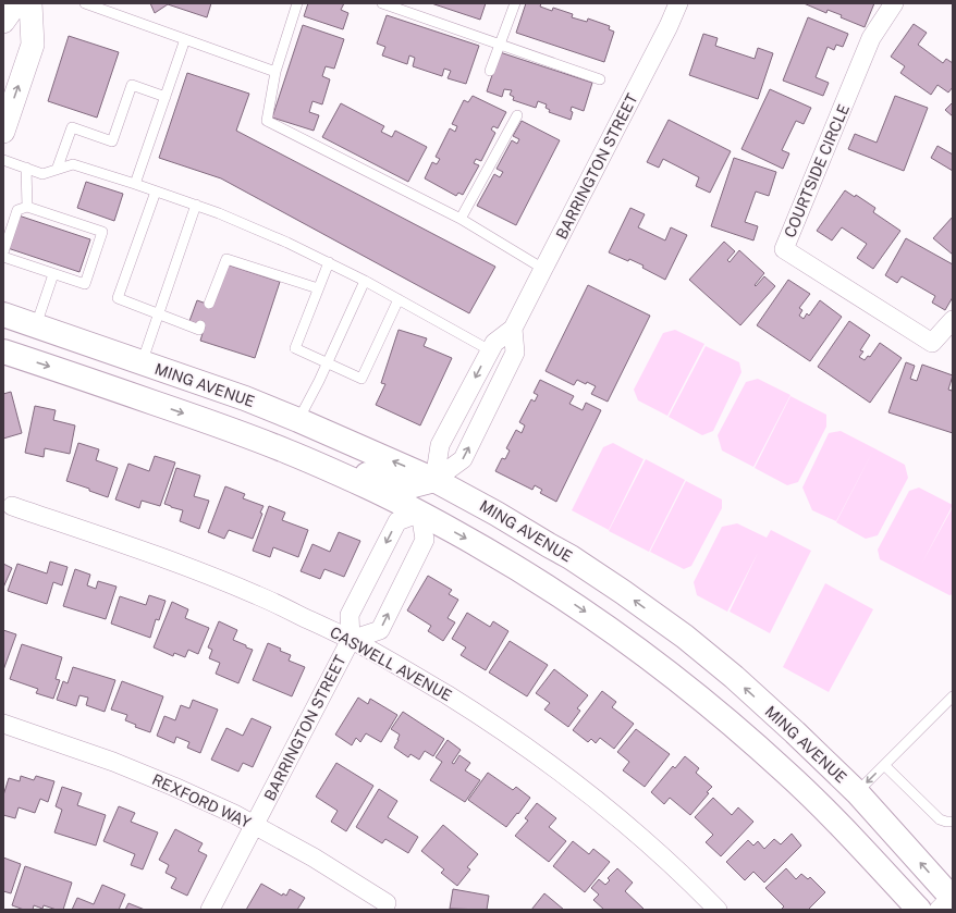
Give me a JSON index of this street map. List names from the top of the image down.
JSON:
{
  "streets": {
    "main road": ["MING AVENUE"],
    "street": [
      "BARRINGTON STREET",
      "COURTSIDE CIRCLE",
      "CASWELL AVENUE",
      "REXFORD WAY"
    ]
  },
  "crossings": [
    ["BARRINGTON STREET", "MING AVENUE"],
    ["BARRINGTON STREET", "CASWELL AVENUE"],
    ["BARRINGTON STREET", "REXFORD WAY"]
  ]
}
